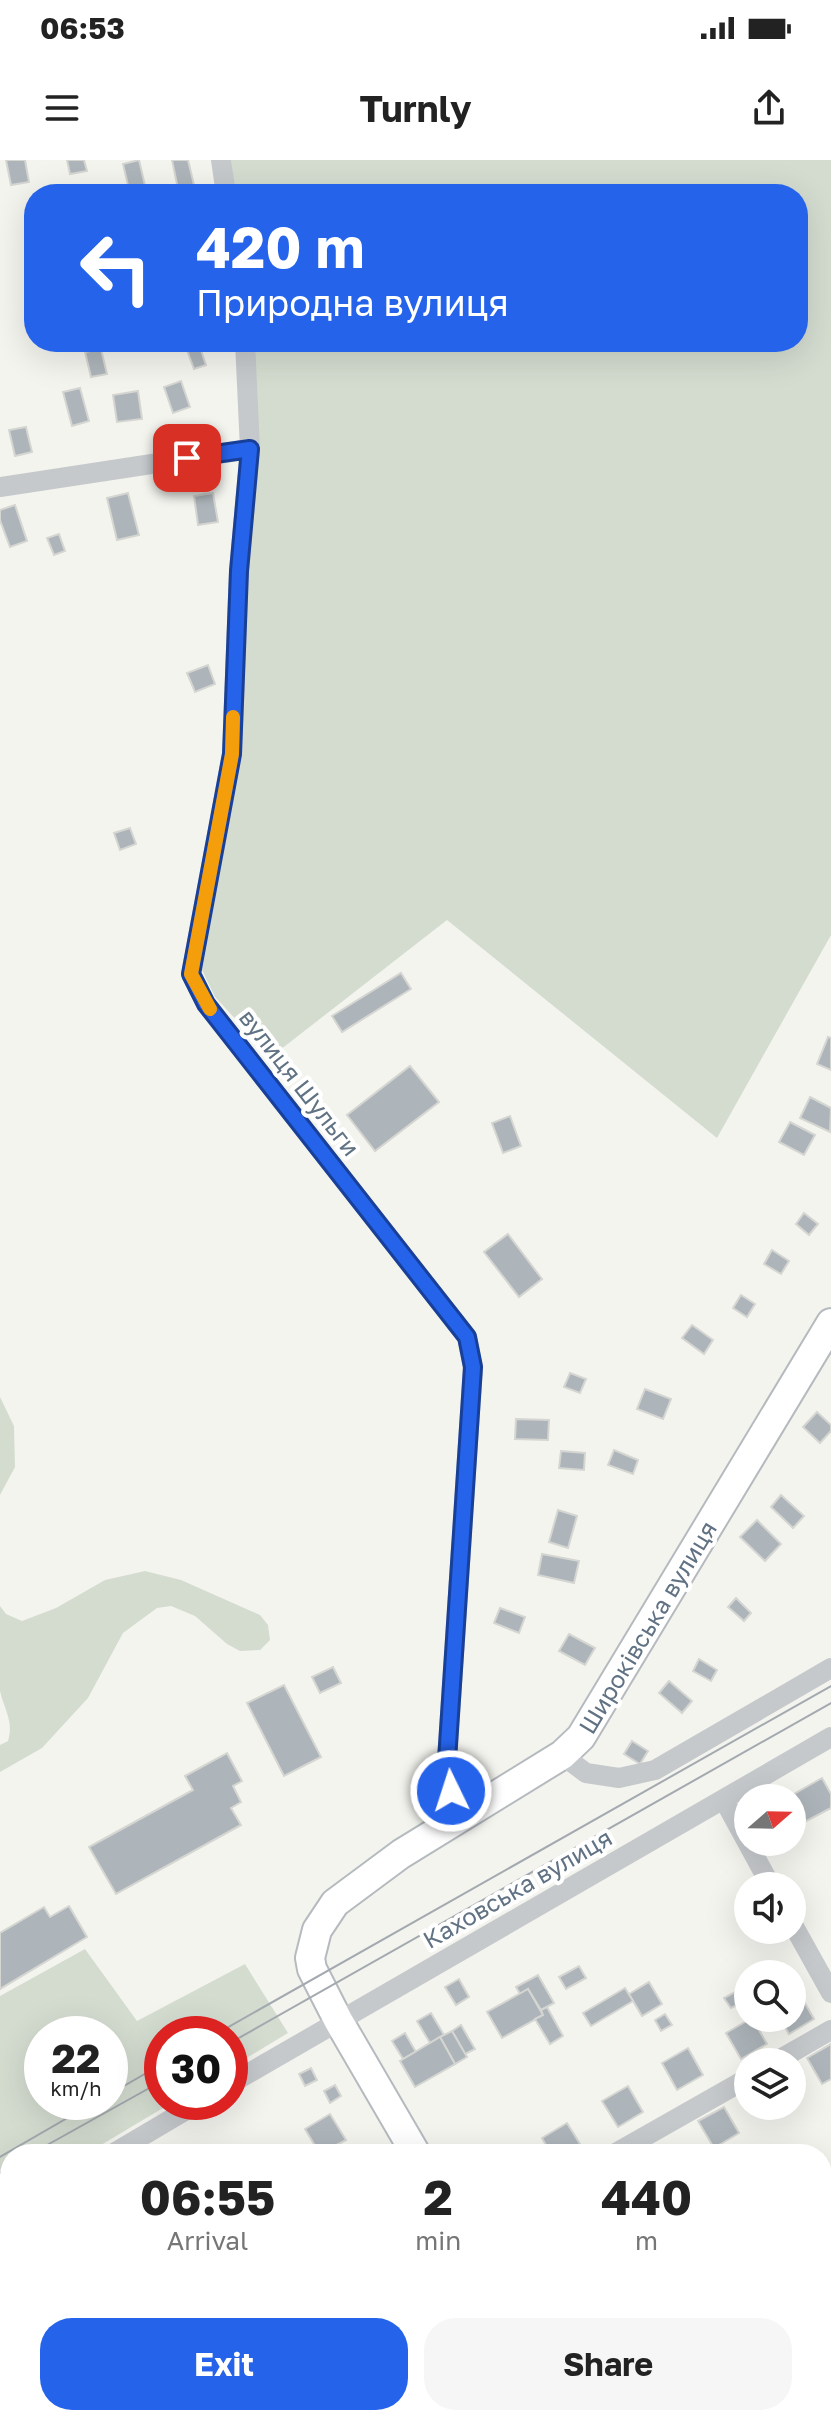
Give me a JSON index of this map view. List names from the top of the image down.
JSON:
{
  "streets": {
    "main road": ["Широківська вулиця"],
    "street": ["вулиця Шульги", "Каховська вулиця"]
  },
  "crossings": [
    ["вулиця Шульги", "Широківська вулиця"],
    ["Широківська вулиця", "Каховська вулиця"]
  ],
  "north": "right",
  "page": {
    "status": "06:53",
    "header": "Turnly",
    "turn": ["420 m", "Природна вулиця"],
    "speed": "22 km/h",
    "limit": "30",
    "eta": [
      "06:55",
      "Arrival",
      "2",
      "min",
      "440",
      "m"
    ],
    "buttons": ["Exit", "Share"]
  }
}
